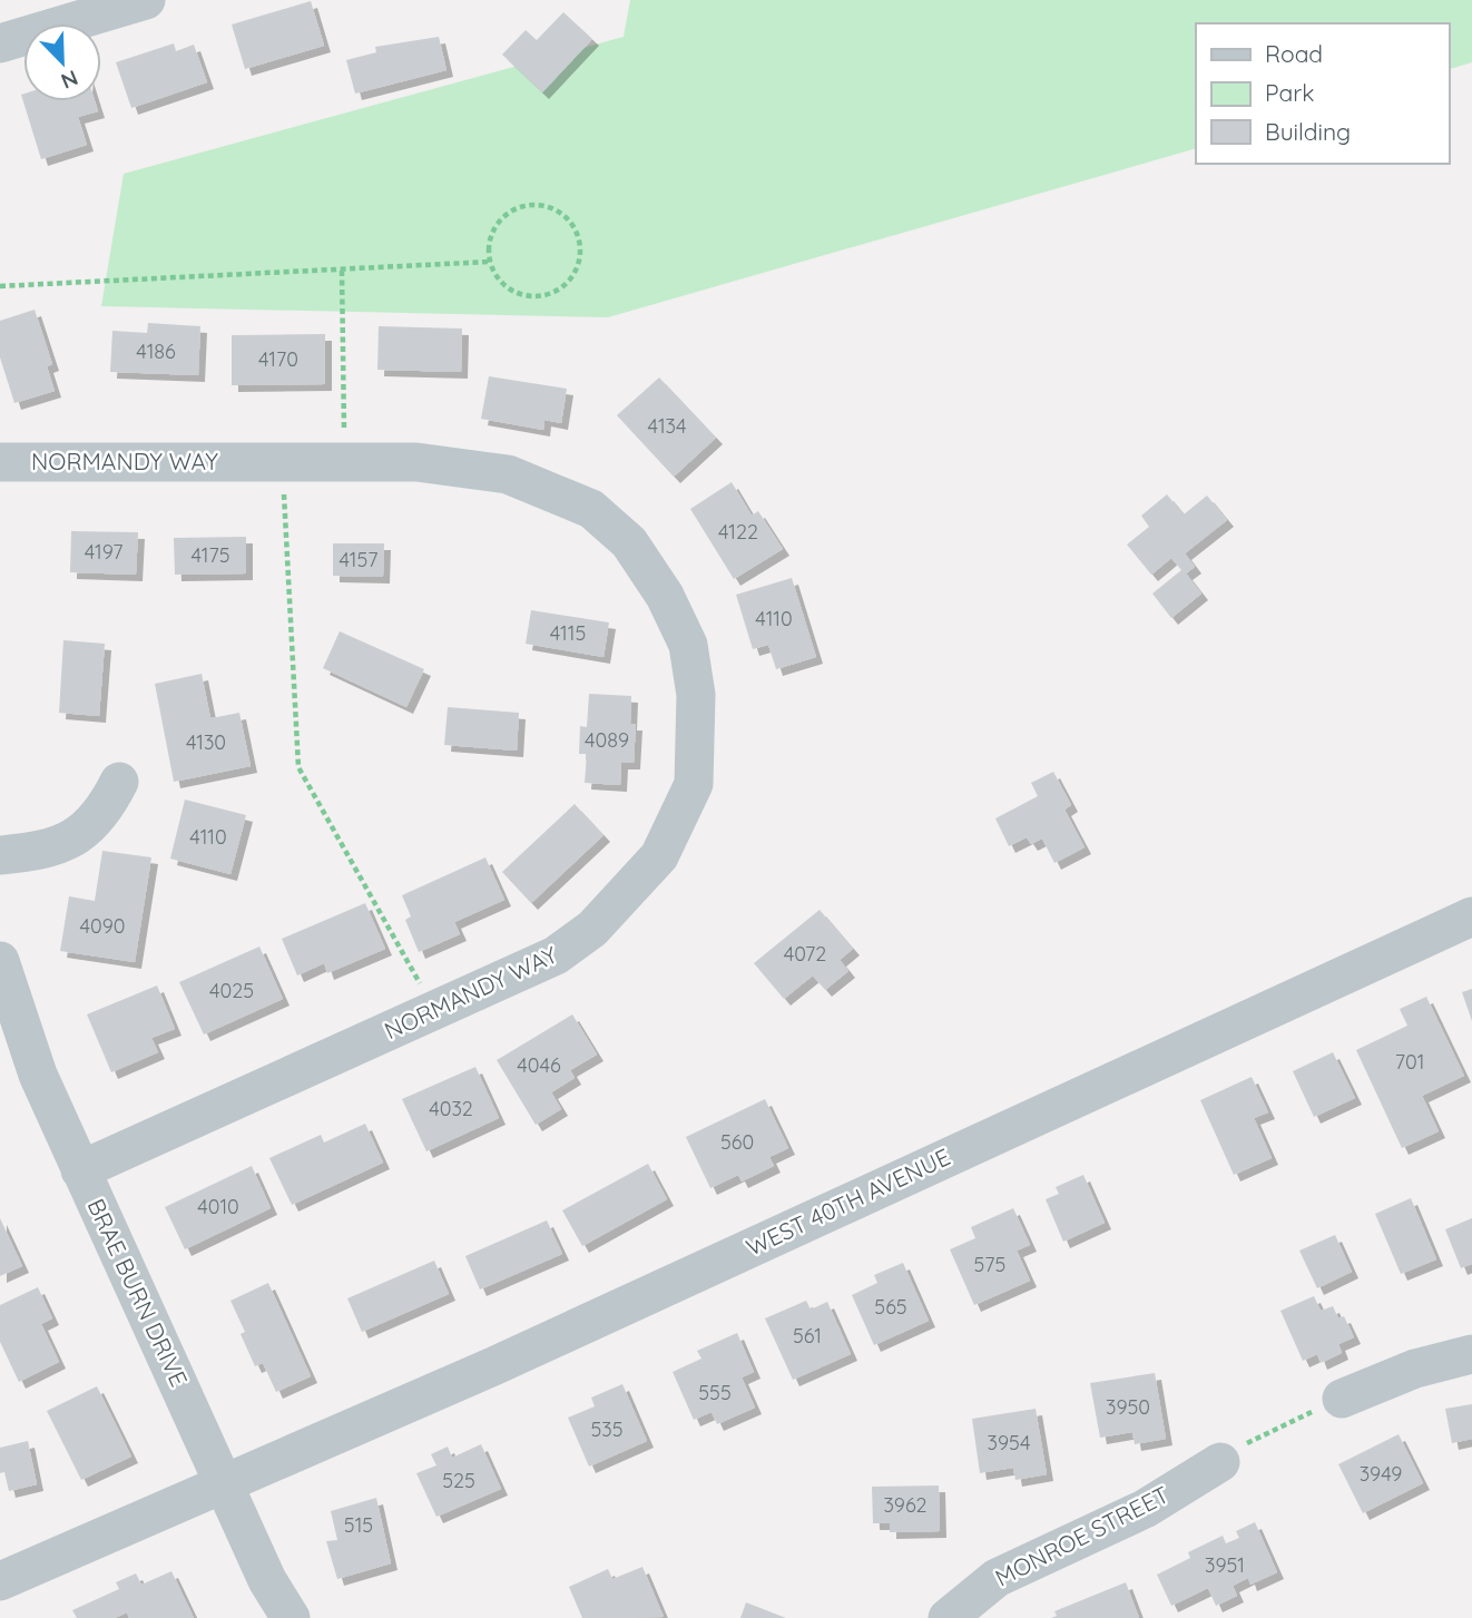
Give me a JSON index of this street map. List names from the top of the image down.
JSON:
{
  "streets": {
    "street": [
      "NORMANDY WAY",
      "WEST 40TH AVENUE",
      "BRAE BURN DRIVE",
      "MONROE STREET"
    ]
  },
  "crossings": [
    ["NORMANDY WAY", "BRAE BURN DRIVE"],
    ["WEST 40TH AVENUE", "BRAE BURN DRIVE"]
  ],
  "house_numbers": [
    "4186",
    "4170",
    "4134",
    "4122",
    "4197",
    "4175",
    "4157",
    "4110",
    "4115",
    "4089",
    "4130",
    "4110",
    "4090",
    "4072",
    "4025",
    "701",
    "4046",
    "4032",
    "560",
    "4010",
    "575",
    "565",
    "561",
    "555",
    "3950",
    "535",
    "3954",
    "3949",
    "525",
    "3962",
    "515",
    "3951"
  ],
  "legend": ["Road", "Park", "Building"],
  "north": "bottom right"
}
